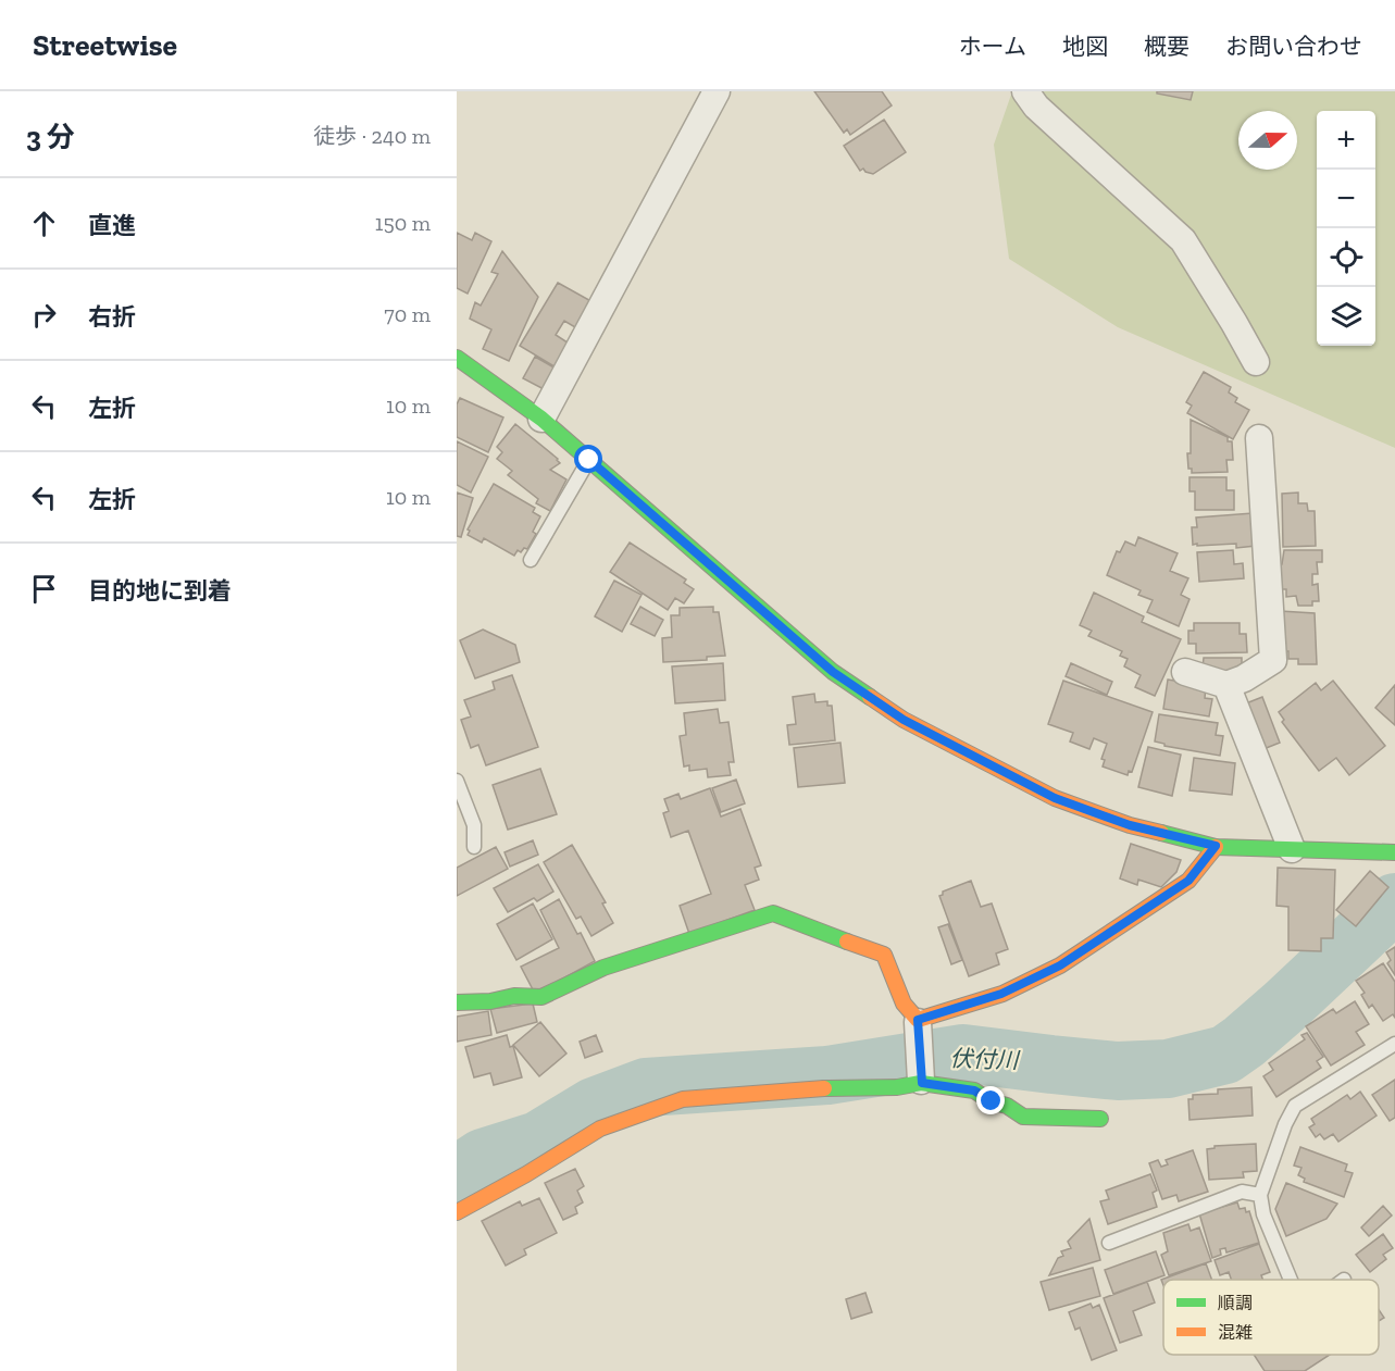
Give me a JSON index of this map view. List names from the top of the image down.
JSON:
{
  "water": ["伏付川"],
  "legend": ["順調", "混雑"],
  "north": "right",
  "page": {
    "header": "Streetwise",
    "nav": [
      "ホーム",
      "地図",
      "概要",
      "お問い合わせ"
    ],
    "heading": ["3 分", "徒歩 · 240 m"],
    "map_buttons": ["+", "−"],
    "list": [
      ["直進", "150 m"],
      ["右折", "70 m"],
      ["左折", "10 m"],
      ["左折", "10 m"],
      "目的地に到着"
    ]
  }
}
